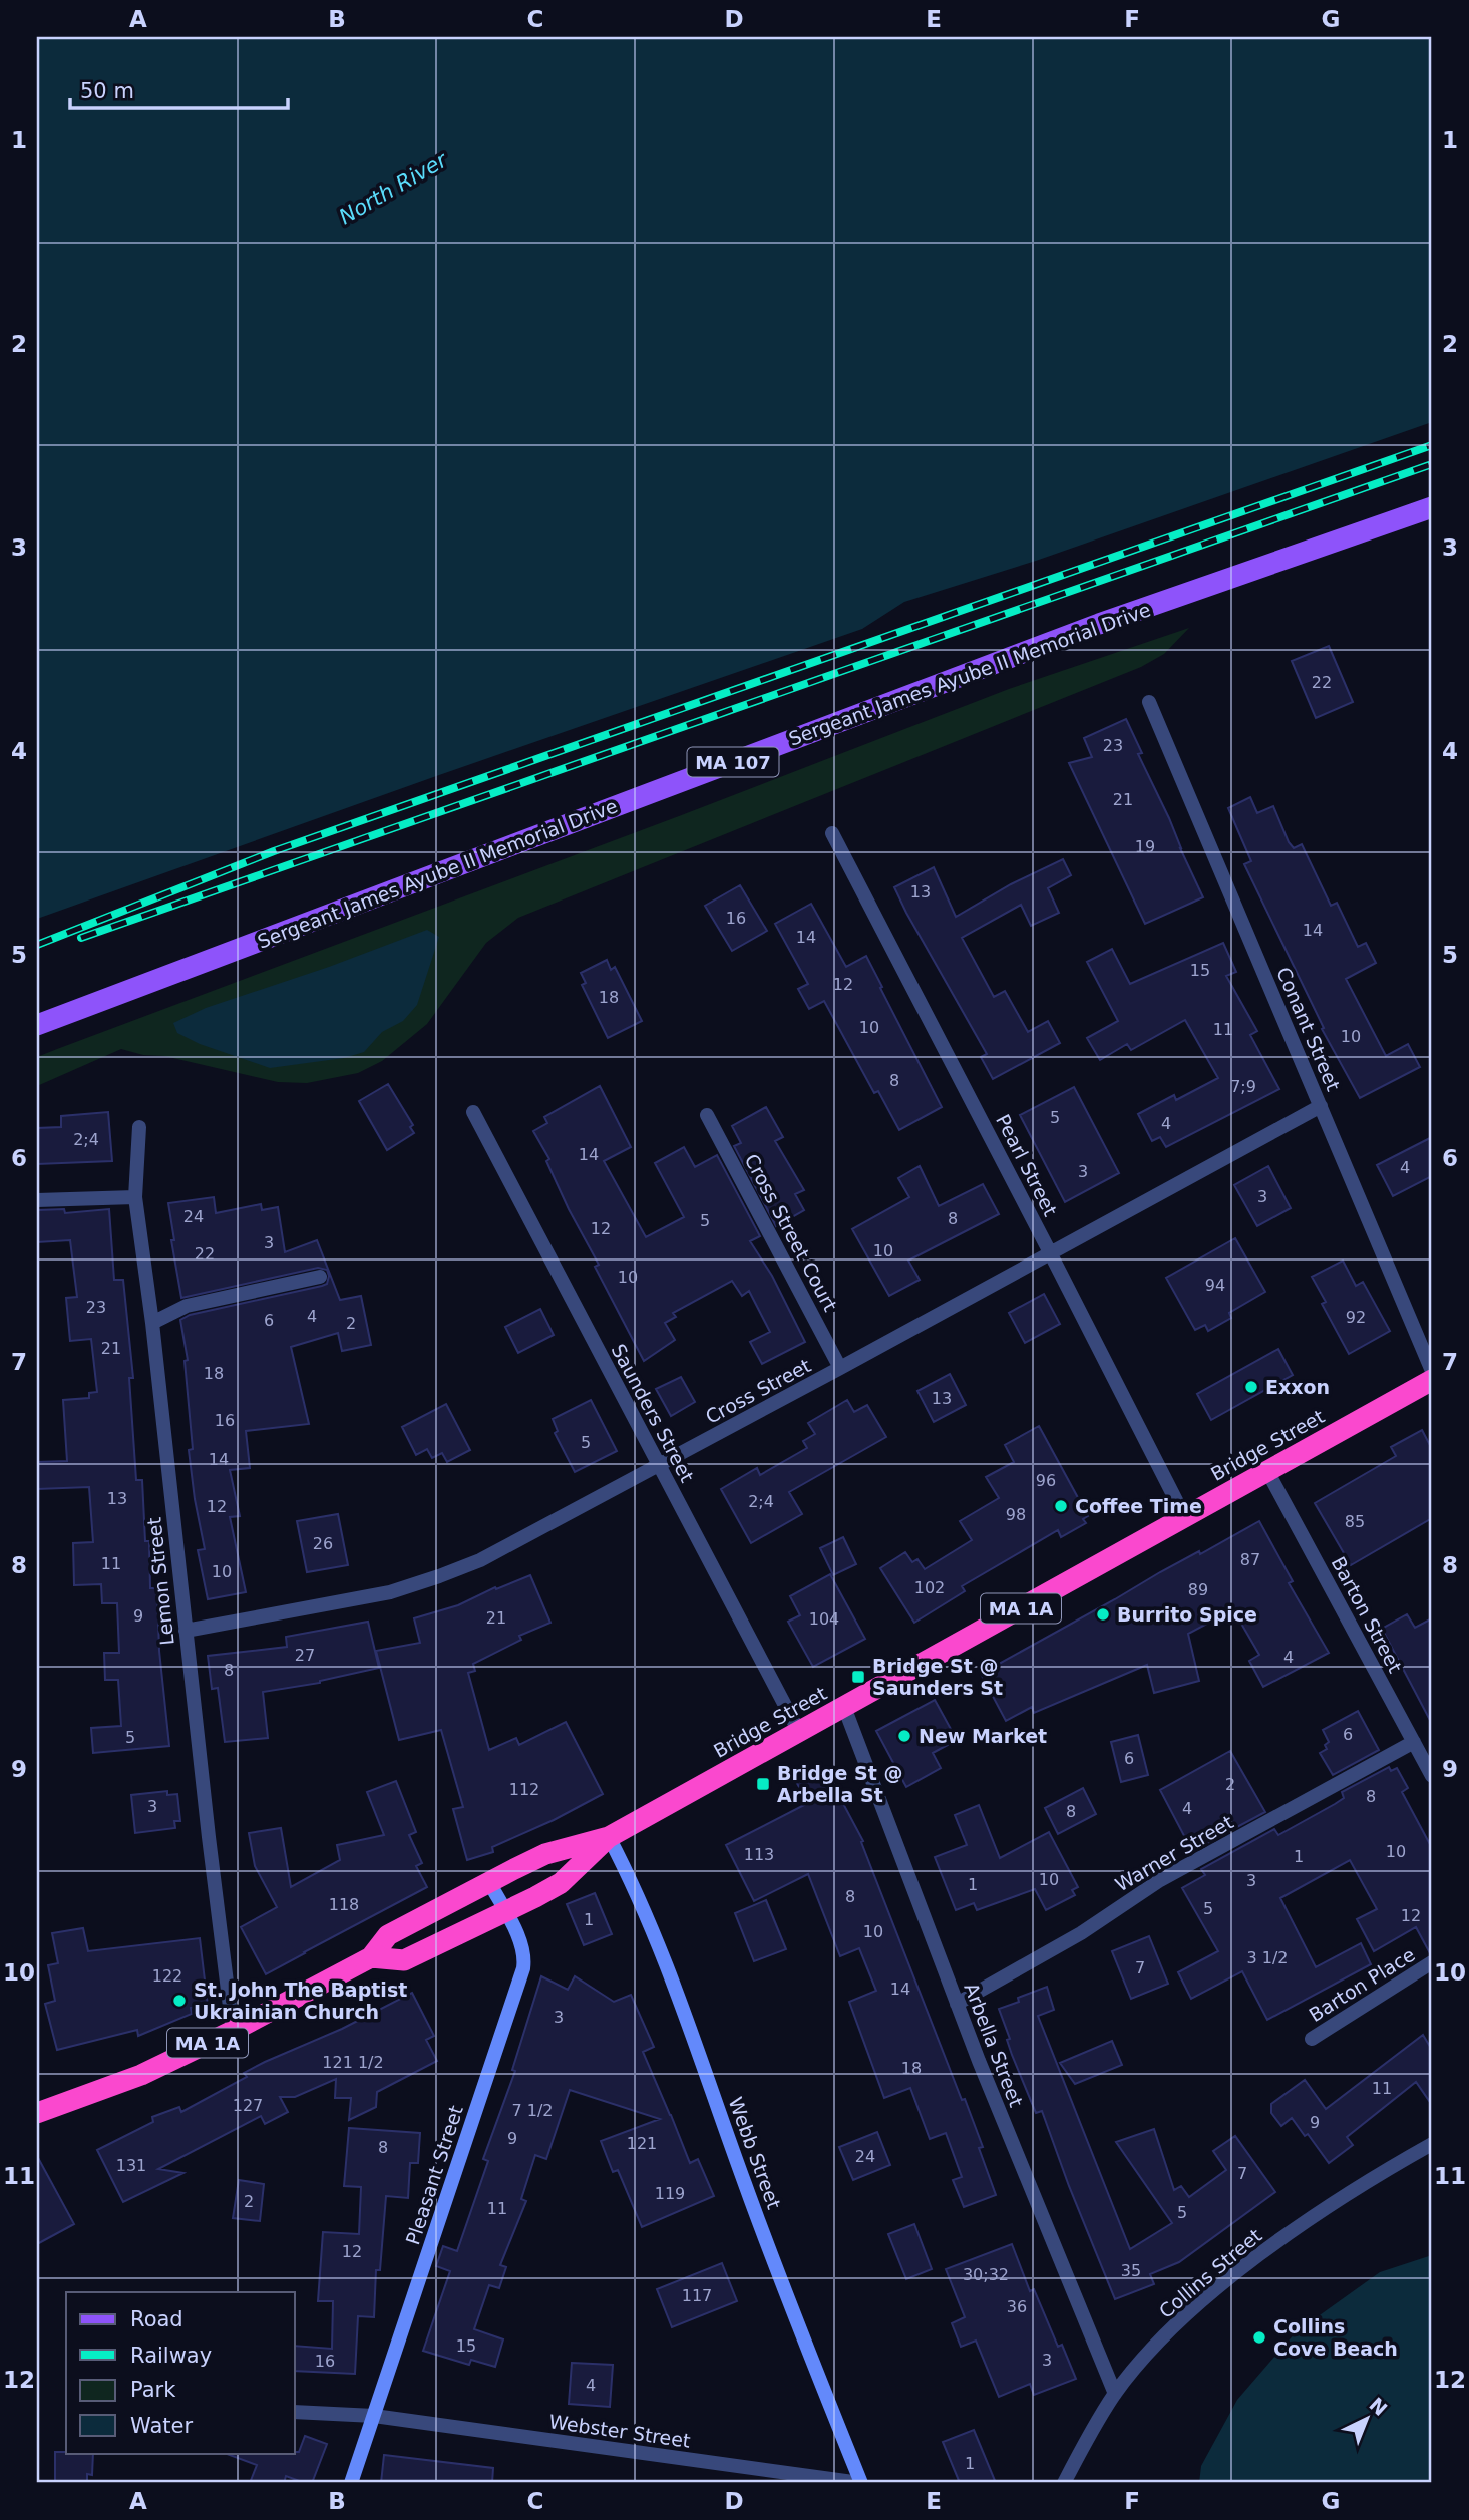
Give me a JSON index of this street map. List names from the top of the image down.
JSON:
{
  "streets": {
    "highway": ["Bridge Street", "MA 1A"],
    "main road": [
      "Sergeant James Ayube II Memorial Drive",
      "MA 107",
      "Webb Street",
      "Pleasant Street"
    ],
    "street": [
      "Conant Street",
      "Pearl Street",
      "Cross Street Court",
      "Cross Street",
      "Saunders Street",
      "Lemon Street",
      "Barton Street",
      "Warner Street",
      "Barton Place",
      "Arbella Street",
      "Collins Street",
      "Webster Street"
    ]
  },
  "crossings": [
    ["Conant Street", "Cross Street"],
    ["Pearl Street", "Cross Street"],
    ["Pearl Street", "Bridge Street"],
    ["Cross Street Court", "Cross Street"],
    ["Cross Street", "Saunders Street"],
    ["Cross Street", "Lemon Street"],
    ["Saunders Street", "Bridge Street"],
    ["Bridge Street", "Lemon Street"],
    ["Bridge Street", "Barton Street"],
    ["Bridge Street", "Arbella Street"],
    ["Bridge Street", "Webb Street"],
    ["Bridge Street", "Pleasant Street"],
    ["Barton Street", "Warner Street"],
    ["Warner Street", "Arbella Street"],
    ["Arbella Street", "Collins Street"],
    ["Webb Street", "Webster Street"],
    ["Pleasant Street", "Webster Street"]
  ],
  "water": ["North River"],
  "places": {
    "other": [
      "Exxon",
      "Coffee Time",
      "Burrito Spice",
      "New Market",
      "St. John The Baptist Ukrainian Church",
      "Collins Cove Beach"
    ],
    "transit": ["Bridge St @ Saunders St", "Bridge St @ Arbella St"]
  },
  "house_numbers": [
    "22",
    "23",
    "21",
    "19",
    "13",
    "16",
    "14",
    "14",
    "15",
    "12",
    "18",
    "10",
    "11",
    "10",
    "8",
    "7;9",
    "5",
    "4",
    "2;4",
    "14",
    "4",
    "3",
    "3",
    "24",
    "8",
    "5",
    "12",
    "3",
    "10",
    "22",
    "10",
    "94",
    "23",
    "4",
    "92",
    "6",
    "2",
    "21",
    "18",
    "13",
    "16",
    "5",
    "14",
    "96",
    "13",
    "2;4",
    "12",
    "98",
    "85",
    "26",
    "87",
    "11",
    "10",
    "102",
    "89",
    "9",
    "21",
    "104",
    "27",
    "4",
    "8",
    "6",
    "5",
    "6",
    "2",
    "112",
    "8",
    "3",
    "4",
    "8",
    "10",
    "113",
    "1",
    "10",
    "3",
    "1",
    "8",
    "118",
    "5",
    "12",
    "1",
    "10",
    "3 1/2",
    "7",
    "122",
    "14",
    "3",
    "121 1/2",
    "18",
    "11",
    "127",
    "7 1/2",
    "9",
    "9",
    "121",
    "8",
    "24",
    "131",
    "7",
    "119",
    "2",
    "11",
    "5",
    "12",
    "35",
    "30;32",
    "117",
    "36",
    "15",
    "3",
    "16",
    "4",
    "1"
  ],
  "legend": [
    "Road",
    "Railway",
    "Park",
    "Water"
  ],
  "scale_bar": "50 m",
  "north": "top right",
  "grid": {
    "columns": [
      "A",
      "B",
      "C",
      "D",
      "E",
      "F",
      "G"
    ],
    "rows": [
      "1",
      "2",
      "3",
      "4",
      "5",
      "6",
      "7",
      "8",
      "9",
      "10",
      "11",
      "12"
    ]
  }
}
